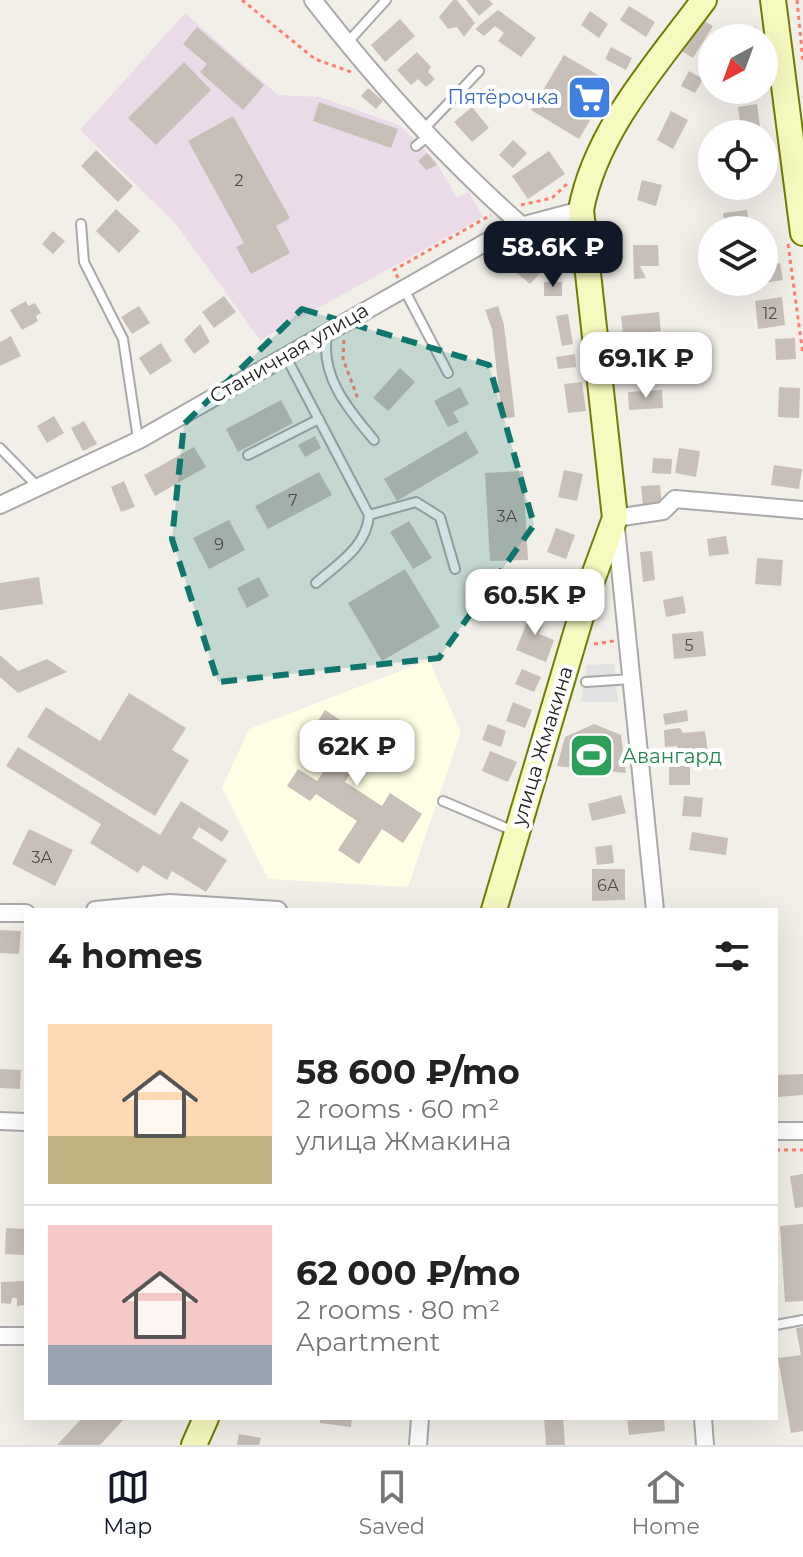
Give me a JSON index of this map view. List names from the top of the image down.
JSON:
{
  "streets": {
    "street": ["Станичная улица", "улица Жмакина"]
  },
  "crossings": [
    ["Станичная улица", "улица Жмакина"]
  ],
  "places": {
    "supermarket": ["Пятёрочка"],
    "sports": ["Авангард"]
  },
  "house_numbers": [
    "2",
    "12",
    "7",
    "3А",
    "9",
    "5",
    "3А",
    "6А"
  ],
  "north": "bottom left",
  "page": {
    "price": [
      "58.6K ₽",
      "69.1K ₽",
      "60.5K ₽",
      "62K ₽"
    ],
    "heading": "4 homes",
    "list": [
      {
        "name": "58 600 ₽/mo",
        "note": "2 rooms · 60 m² · улица Жмакина"
      },
      {
        "name": "62 000 ₽/mo",
        "note": "2 rooms · 80 m² · Apartment"
      }
    ],
    "tabs": ["Map", "Saved", "Home"]
  }
}
